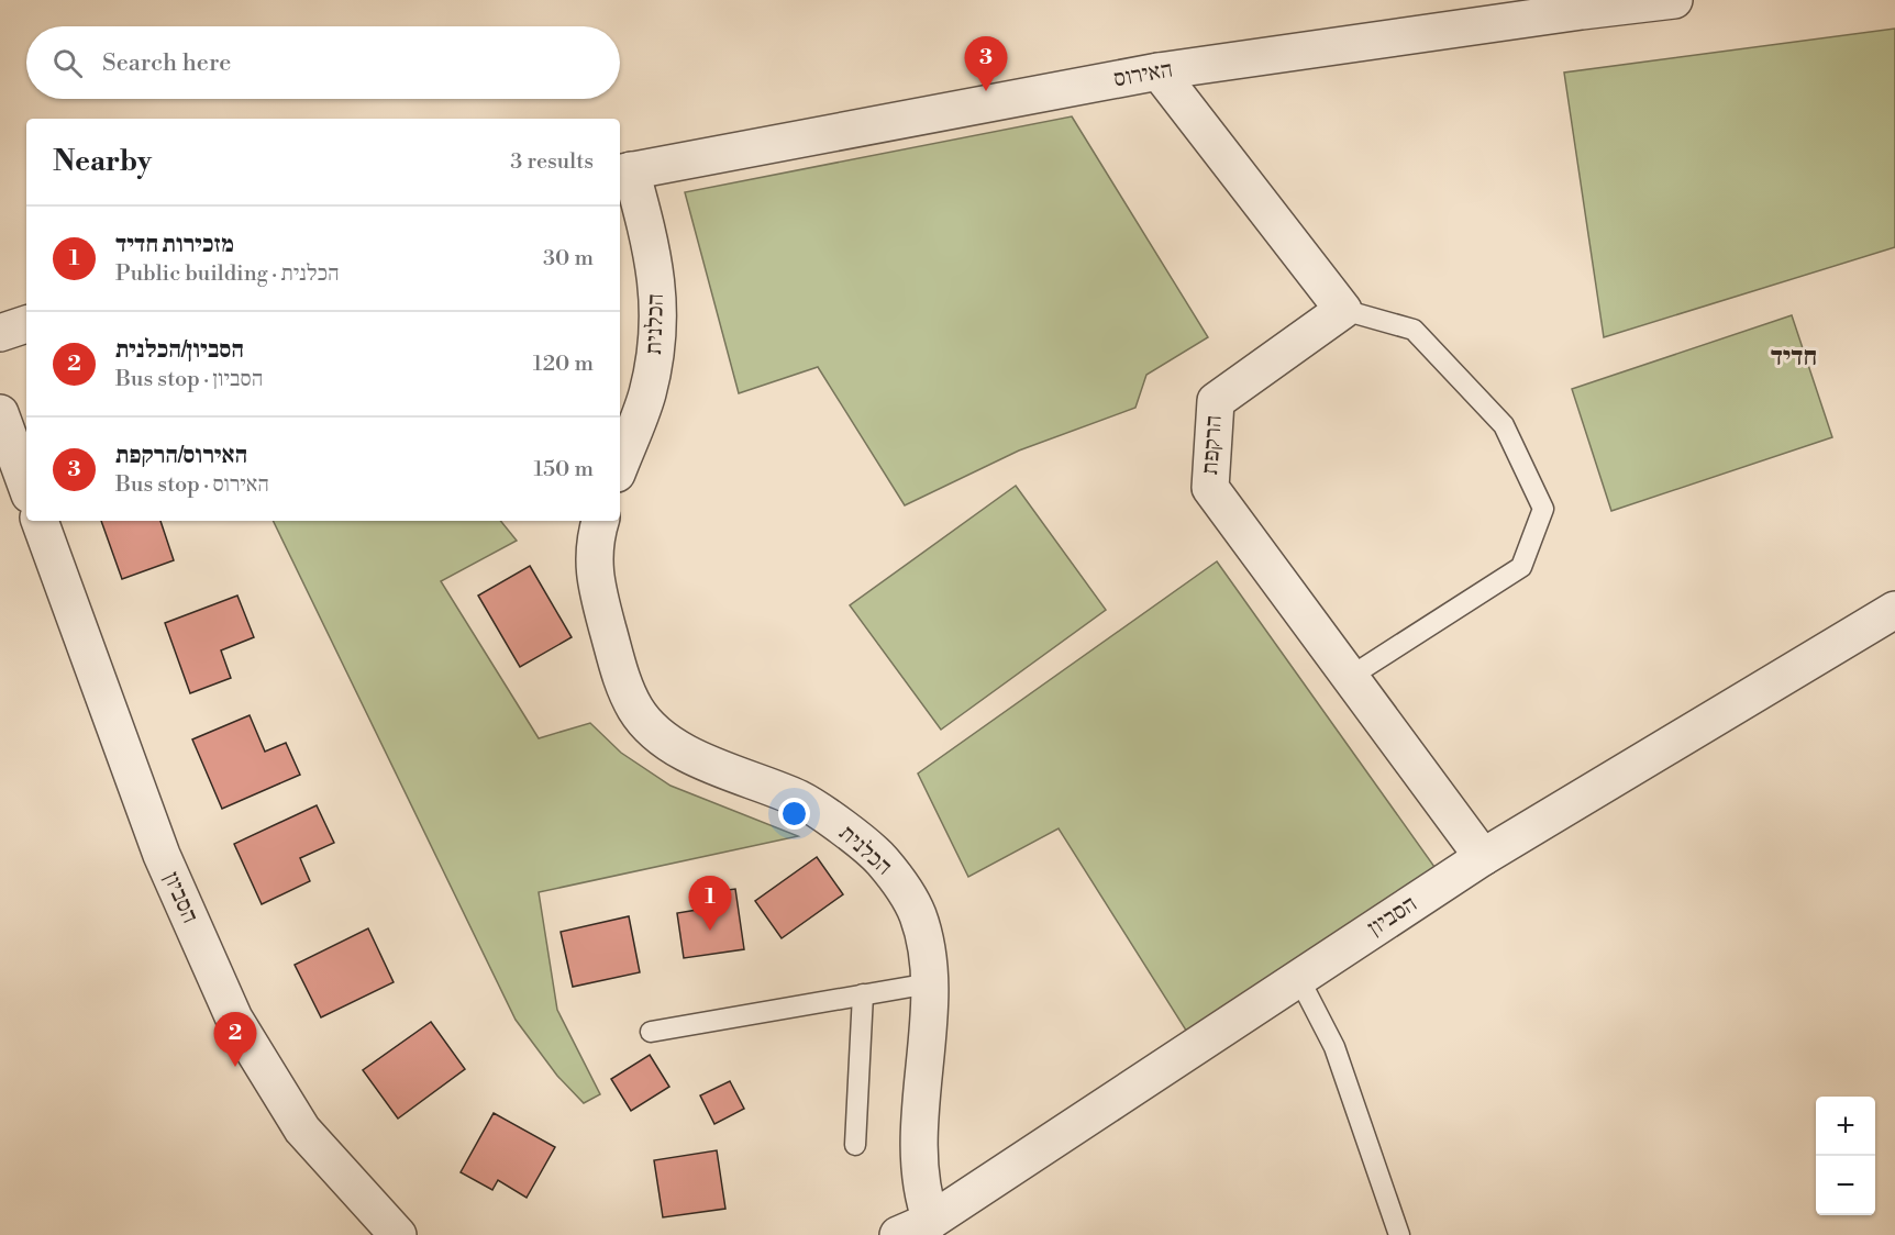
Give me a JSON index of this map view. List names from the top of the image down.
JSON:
{
  "streets": {
    "street": [
      "האירוס",
      "הכלנית",
      "הרקפת",
      "הסביון"
    ]
  },
  "crossings": [
    ["האירוס", "הכלנית"],
    ["הכלנית", "הסביון"],
    ["הרקפת", "הסביון"]
  ],
  "districts": ["חדיד"],
  "page": {
    "search": "Search here",
    "pins": ["3", "1", "2"],
    "heading": ["Nearby", "3 results"],
    "list": [
      {
        "mark": "1",
        "name": "מזכירות חדיד",
        "note": "Public building · הכלנית",
        "value": "30 m"
      },
      {
        "mark": "2",
        "name": "הסביון/הכלנית",
        "note": "Bus stop · הסביון",
        "value": "120 m"
      },
      {
        "mark": "3",
        "name": "האירוס/הרקפת",
        "note": "Bus stop · האירוס",
        "value": "150 m"
      }
    ],
    "map_buttons": ["+", "−"]
  }
}
